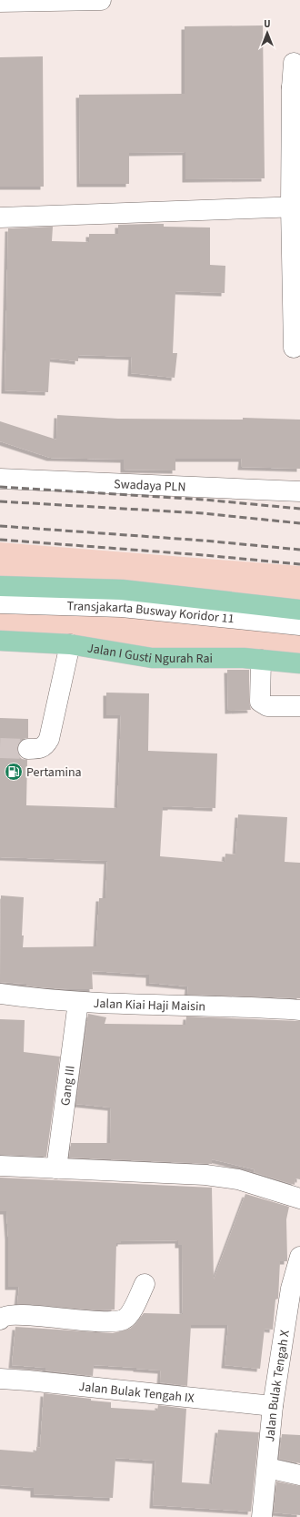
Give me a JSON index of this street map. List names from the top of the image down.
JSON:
{
  "streets": {
    "main road": ["Jalan I Gusti Ngurah Rai"],
    "street": [
      "Swadaya PLN",
      "Transjakarta Busway Koridor 11",
      "Jalan Kiai Haji Maisin",
      "Gang III",
      "Jalan Bulak Tengah X",
      "Jalan Bulak Tengah IX"
    ]
  },
  "crossings": [
    ["Jalan Kiai Haji Maisin", "Gang III"],
    ["Jalan Bulak Tengah X", "Jalan Bulak Tengah IX"]
  ],
  "places": {
    "fuel station": ["Pertamina"]
  },
  "north": "top"
}
